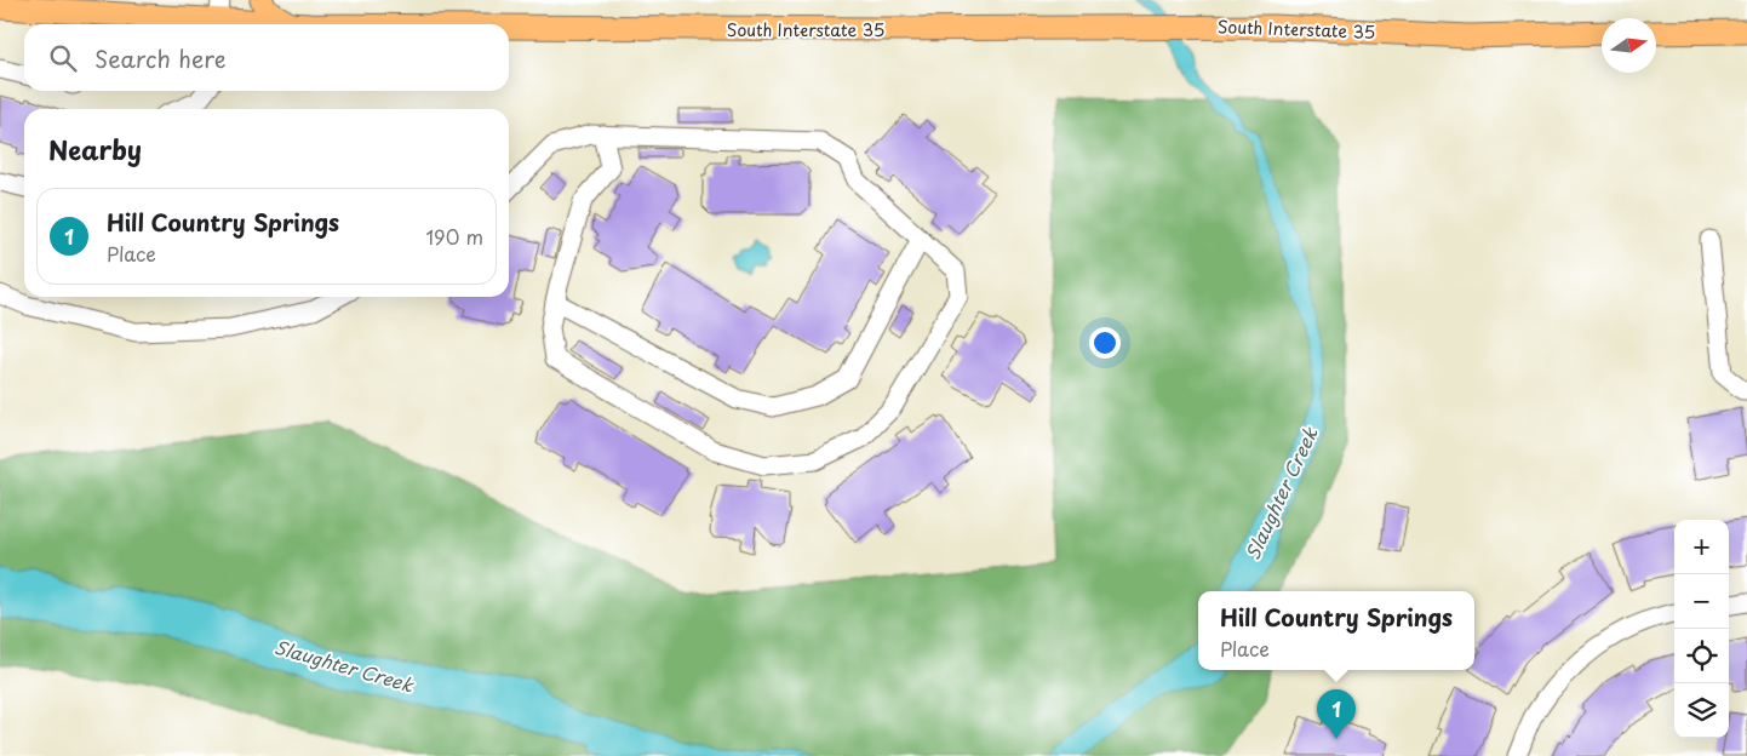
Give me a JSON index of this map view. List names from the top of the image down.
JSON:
{
  "streets": {
    "main road": ["South Interstate 35"]
  },
  "water": ["Slaughter Creek"],
  "north": "right",
  "page": {
    "search": "Search here",
    "heading": "Nearby",
    "list": [
      {
        "mark": "1",
        "name": "Hill Country Springs",
        "note": "Place",
        "value": "190 m"
      }
    ],
    "map_buttons": ["+", "−"],
    "popup": ["Hill Country Springs", "Place"],
    "pins": "1"
  }
}
